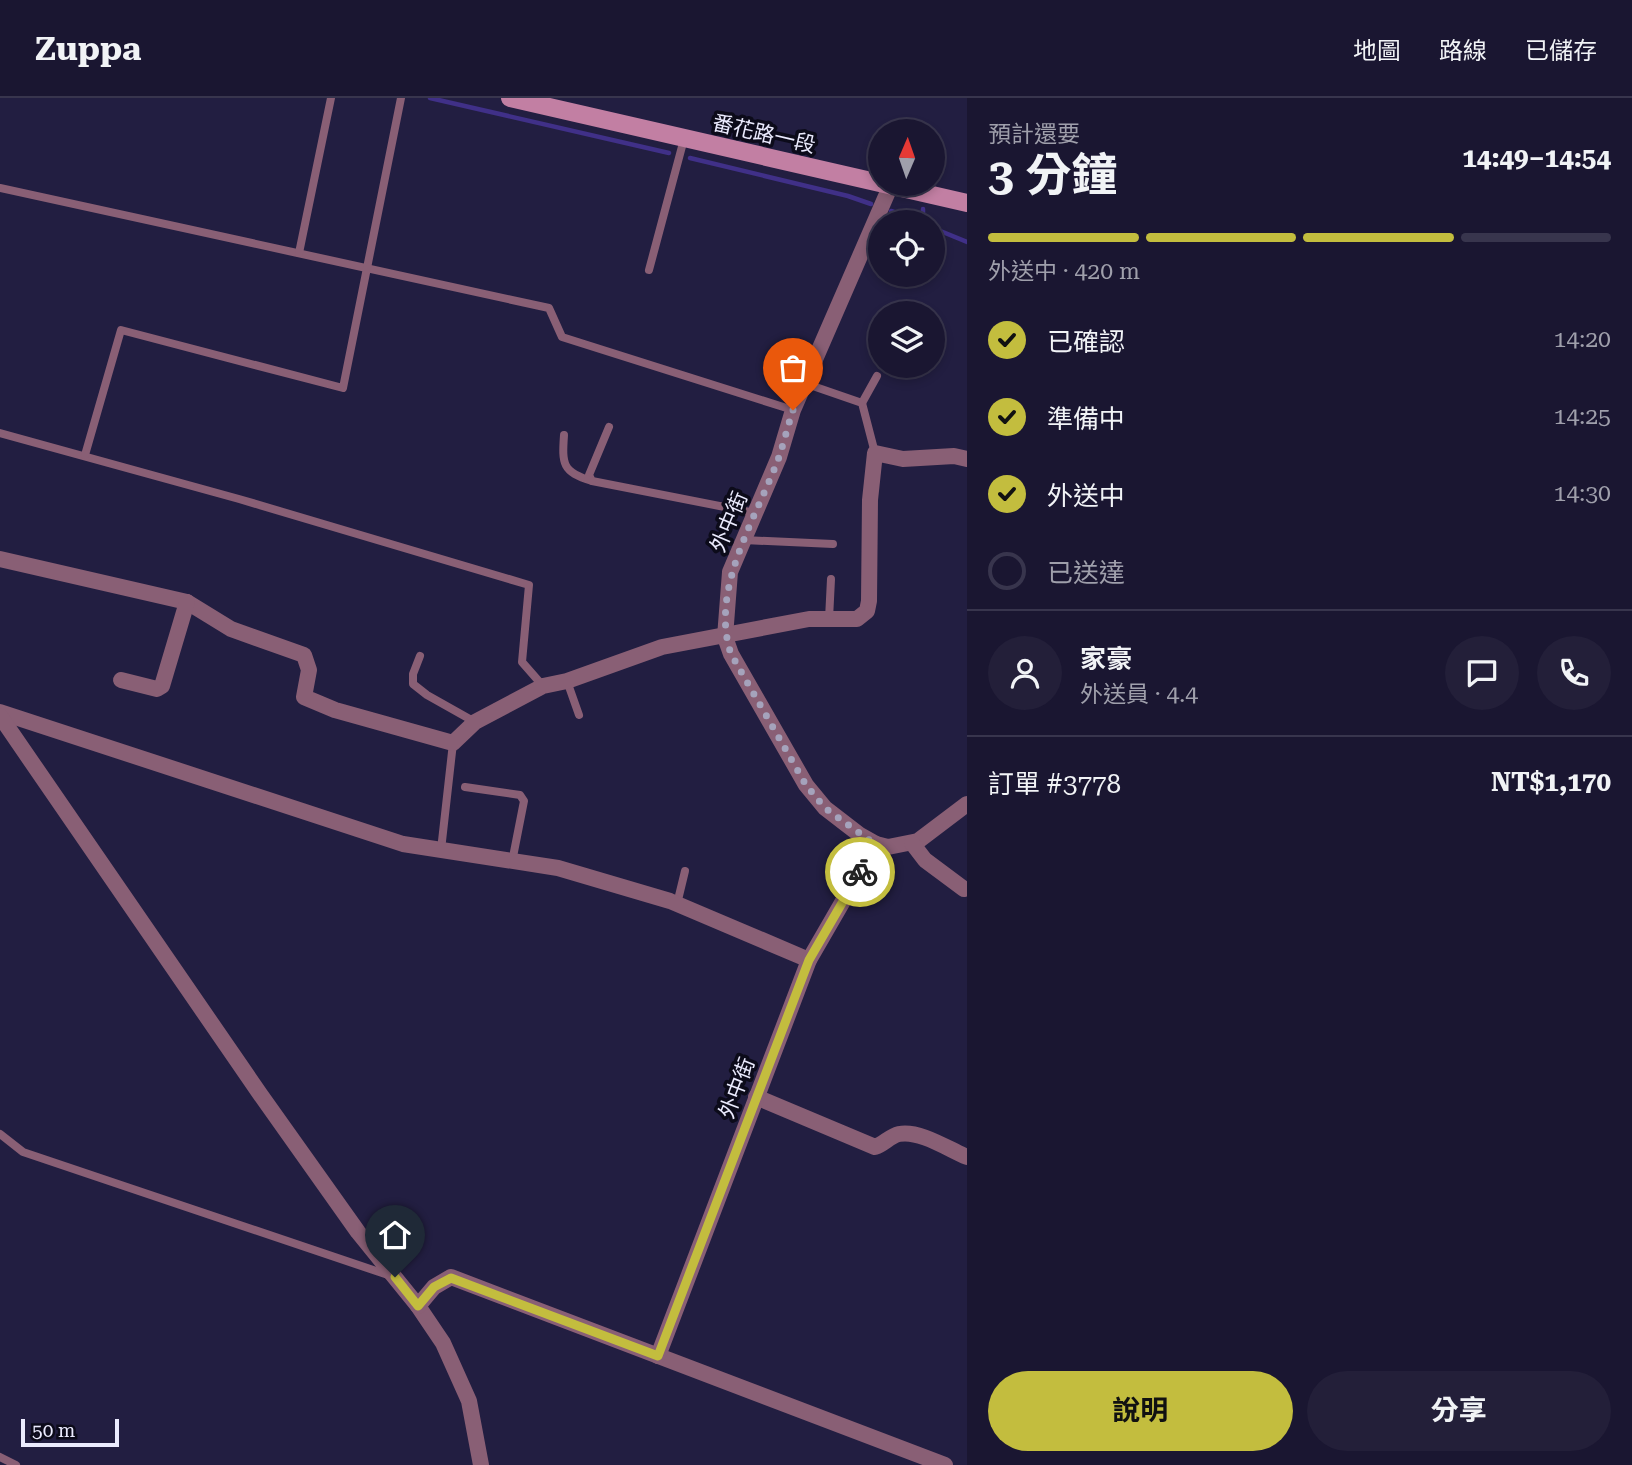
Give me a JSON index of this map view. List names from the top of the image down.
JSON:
{
  "streets": {
    "main road": ["番花路一段"],
    "street": ["外中街"]
  },
  "scale_bar": "50 m",
  "north": "top",
  "page": {
    "header": "Zuppa",
    "nav": ["地圖", "路線", "已儲存"],
    "heading": ["3 分鐘", "預計還要", "14:49–14:54"],
    "panel": [
      "家豪",
      "外送員 · 4.4",
      "訂單 #3778",
      "NT$1,170"
    ],
    "bar": "外送中 · 420 m",
    "list": [
      ["已確認", "14:20"],
      ["準備中", "14:25"],
      ["外送中", "14:30"],
      "已送達"
    ],
    "buttons": ["說明", "分享"],
    "scale": "50 m"
  }
}
